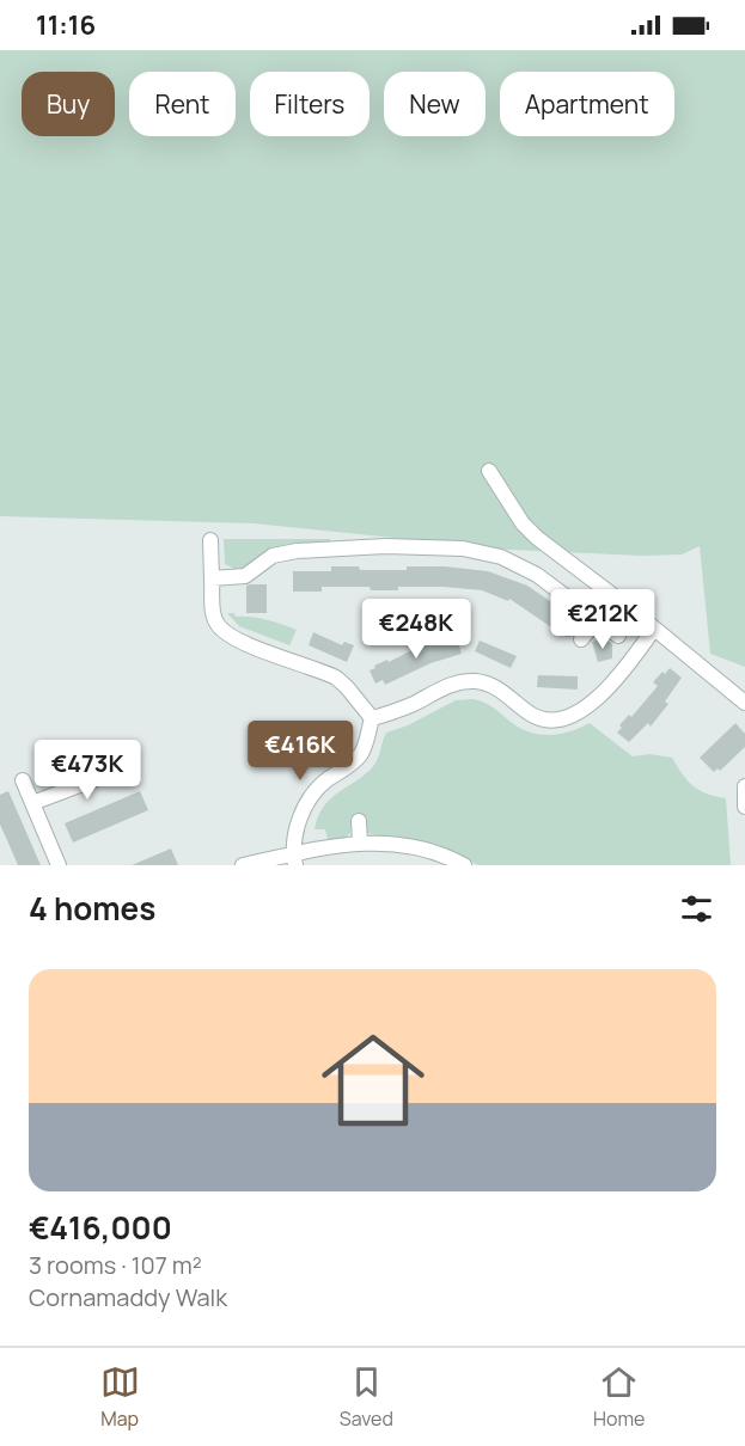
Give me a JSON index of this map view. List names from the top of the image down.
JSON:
{
  "page": {
    "status": "11:16",
    "chip": [
      "Buy",
      "Rent",
      "Filters",
      "New",
      "Apartment"
    ],
    "price": [
      "€212K",
      "€248K",
      "€416K",
      "€473K"
    ],
    "heading": "4 homes",
    "list": [
      {
        "name": "€416,000",
        "note": "3 rooms · 107 m² · Cornamaddy Walk"
      }
    ],
    "tabs": ["Map", "Saved", "Home"]
  }
}
